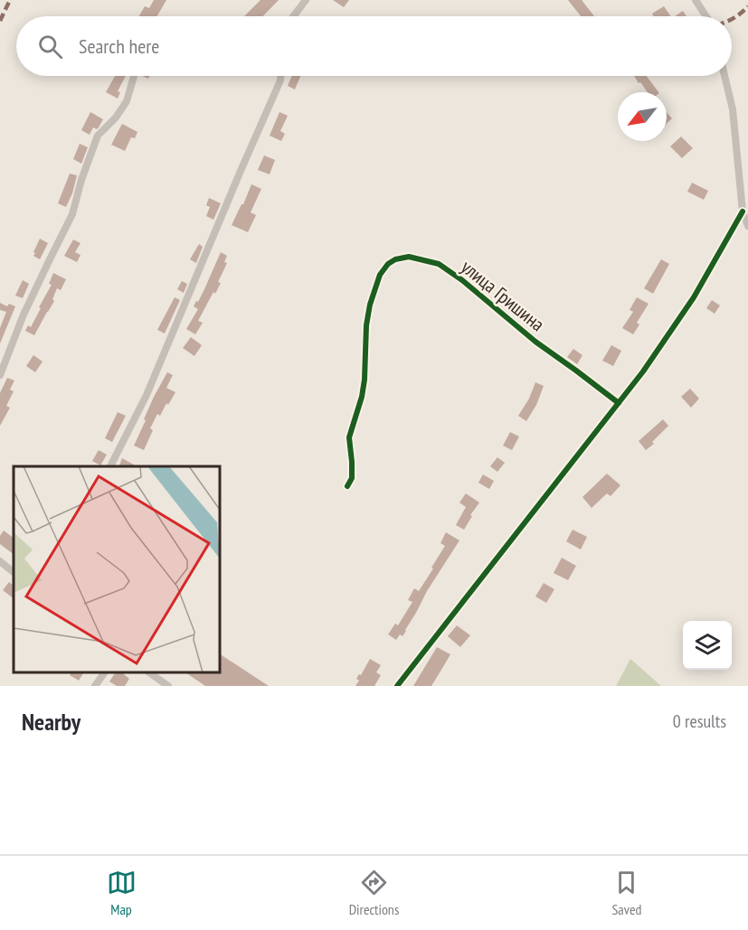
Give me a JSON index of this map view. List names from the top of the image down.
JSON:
{
  "streets": {
    "street": ["улица Гришина"]
  },
  "north": "bottom left",
  "page": {
    "search": "Search here",
    "heading": ["Nearby", "0 results"],
    "nav": ["Map", "Directions", "Saved"]
  }
}
